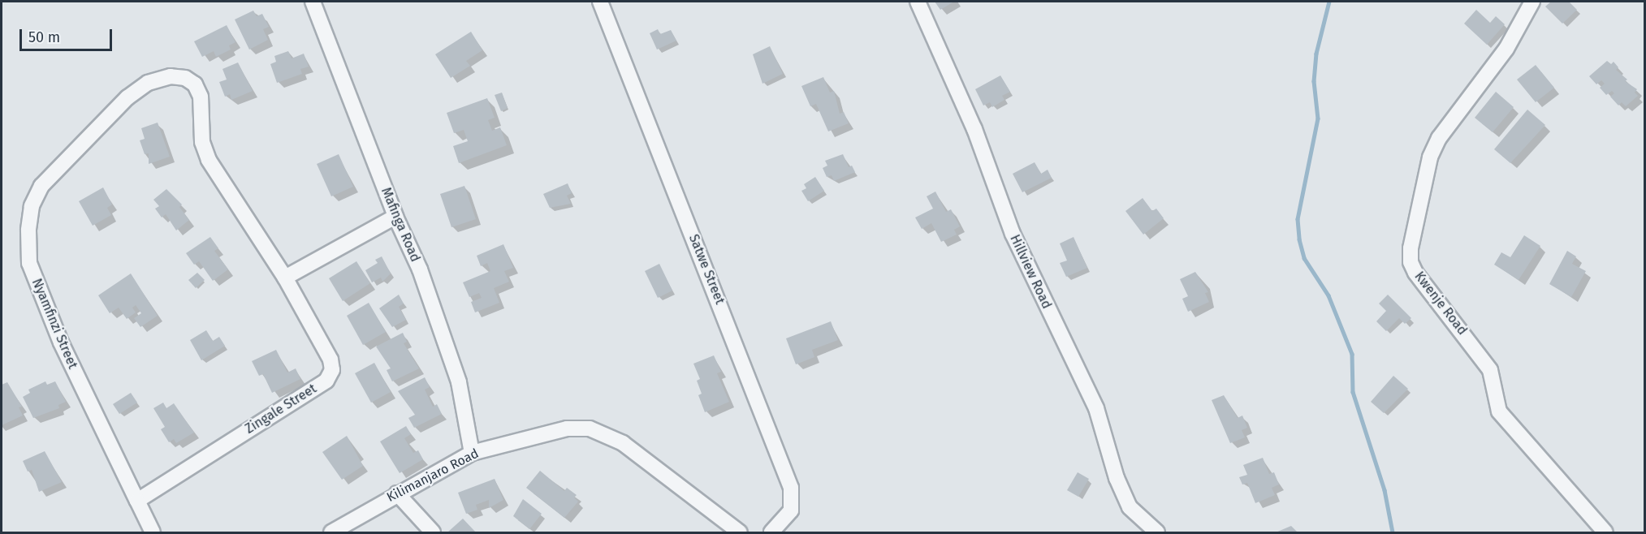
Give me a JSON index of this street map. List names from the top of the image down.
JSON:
{
  "streets": {
    "street": [
      "Mafinga Road",
      "Satwe Street",
      "Hillview Road",
      "Kwenje Road",
      "Nyamfinzi Street",
      "Zingale Street",
      "Kilimanjaro Road"
    ]
  },
  "crossings": [
    ["Mafinga Road", "Kilimanjaro Road"],
    ["Nyamfinzi Street", "Zingale Street"]
  ],
  "scale_bar": "50 m"
}
